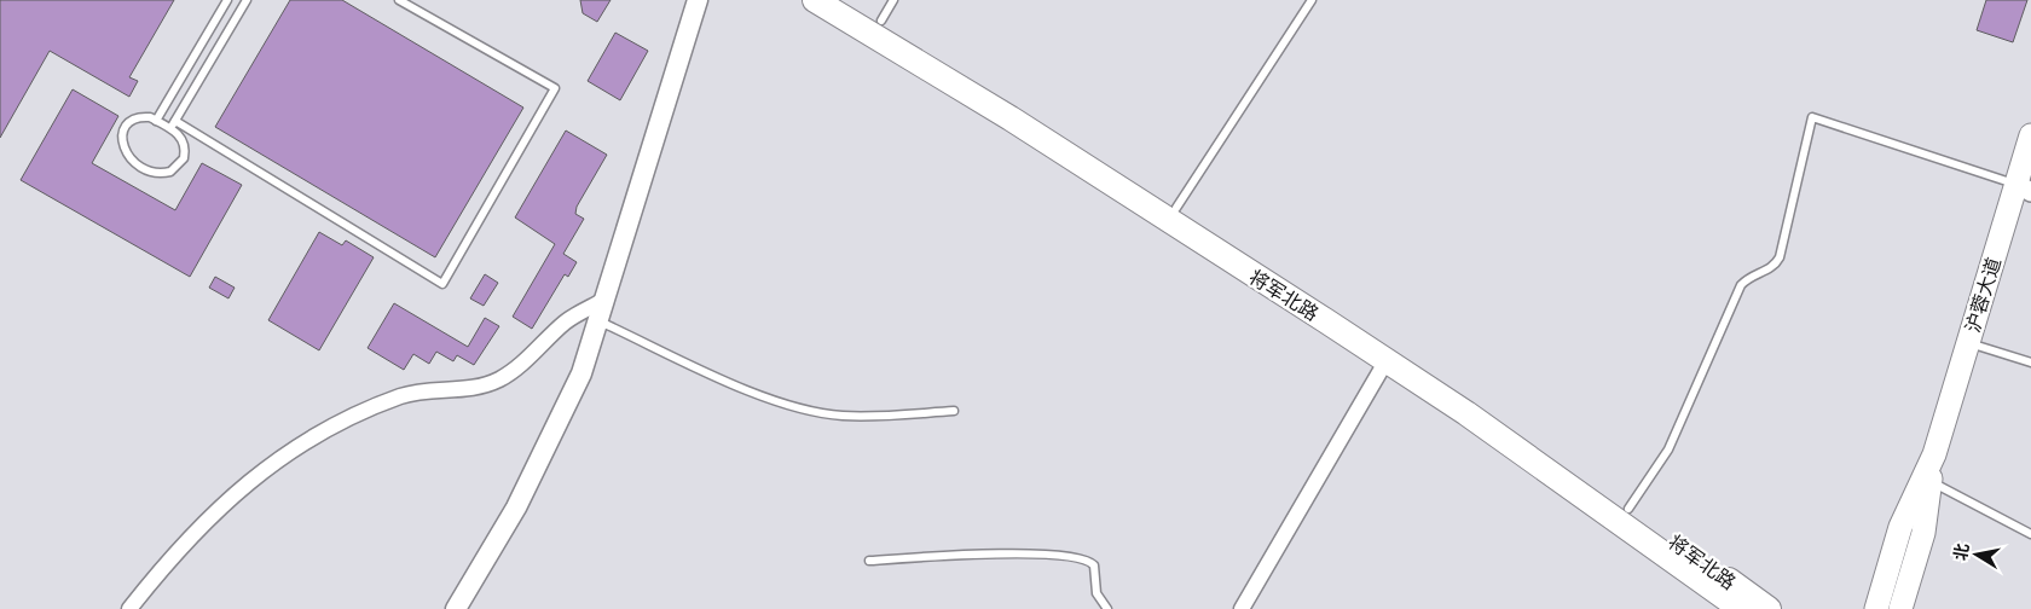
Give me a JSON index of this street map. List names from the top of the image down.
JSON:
{
  "streets": {
    "highway": ["将军北路"],
    "main road": ["沪蓉大道"]
  },
  "north": "left"
}
